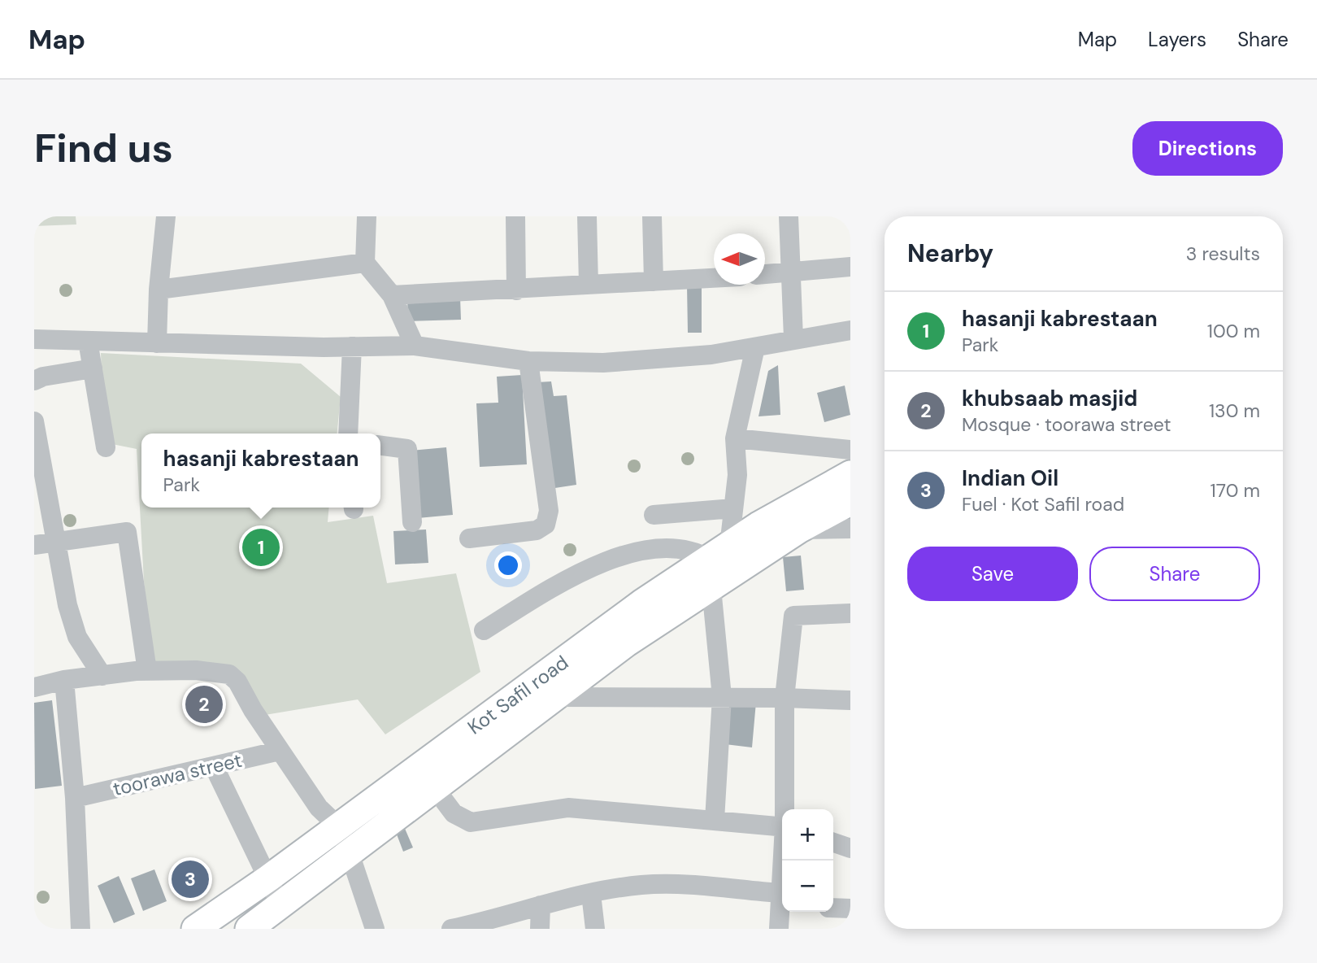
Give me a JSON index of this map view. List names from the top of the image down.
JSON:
{
  "streets": {
    "main road": ["Kot Safil road"],
    "street": ["toorawa street"]
  },
  "north": "left",
  "page": {
    "header": "Map",
    "nav": ["Map", "Layers", "Share"],
    "buttons": [
      "Directions",
      ["Save", "Share"]
    ],
    "title": "Find us",
    "heading": ["Nearby", "3 results"],
    "list": [
      {
        "mark": "1",
        "name": "hasanji kabrestaan",
        "note": "Park",
        "value": "100 m"
      },
      {
        "mark": "2",
        "name": "khubsaab masjid",
        "note": "Mosque · toorawa street",
        "value": "130 m"
      },
      {
        "mark": "3",
        "name": "Indian Oil",
        "note": "Fuel · Kot Safil road",
        "value": "170 m"
      }
    ],
    "popup": ["hasanji kabrestaan", "Park"],
    "pins": ["1", "2", "3"],
    "map_buttons": ["+", "−"]
  }
}
